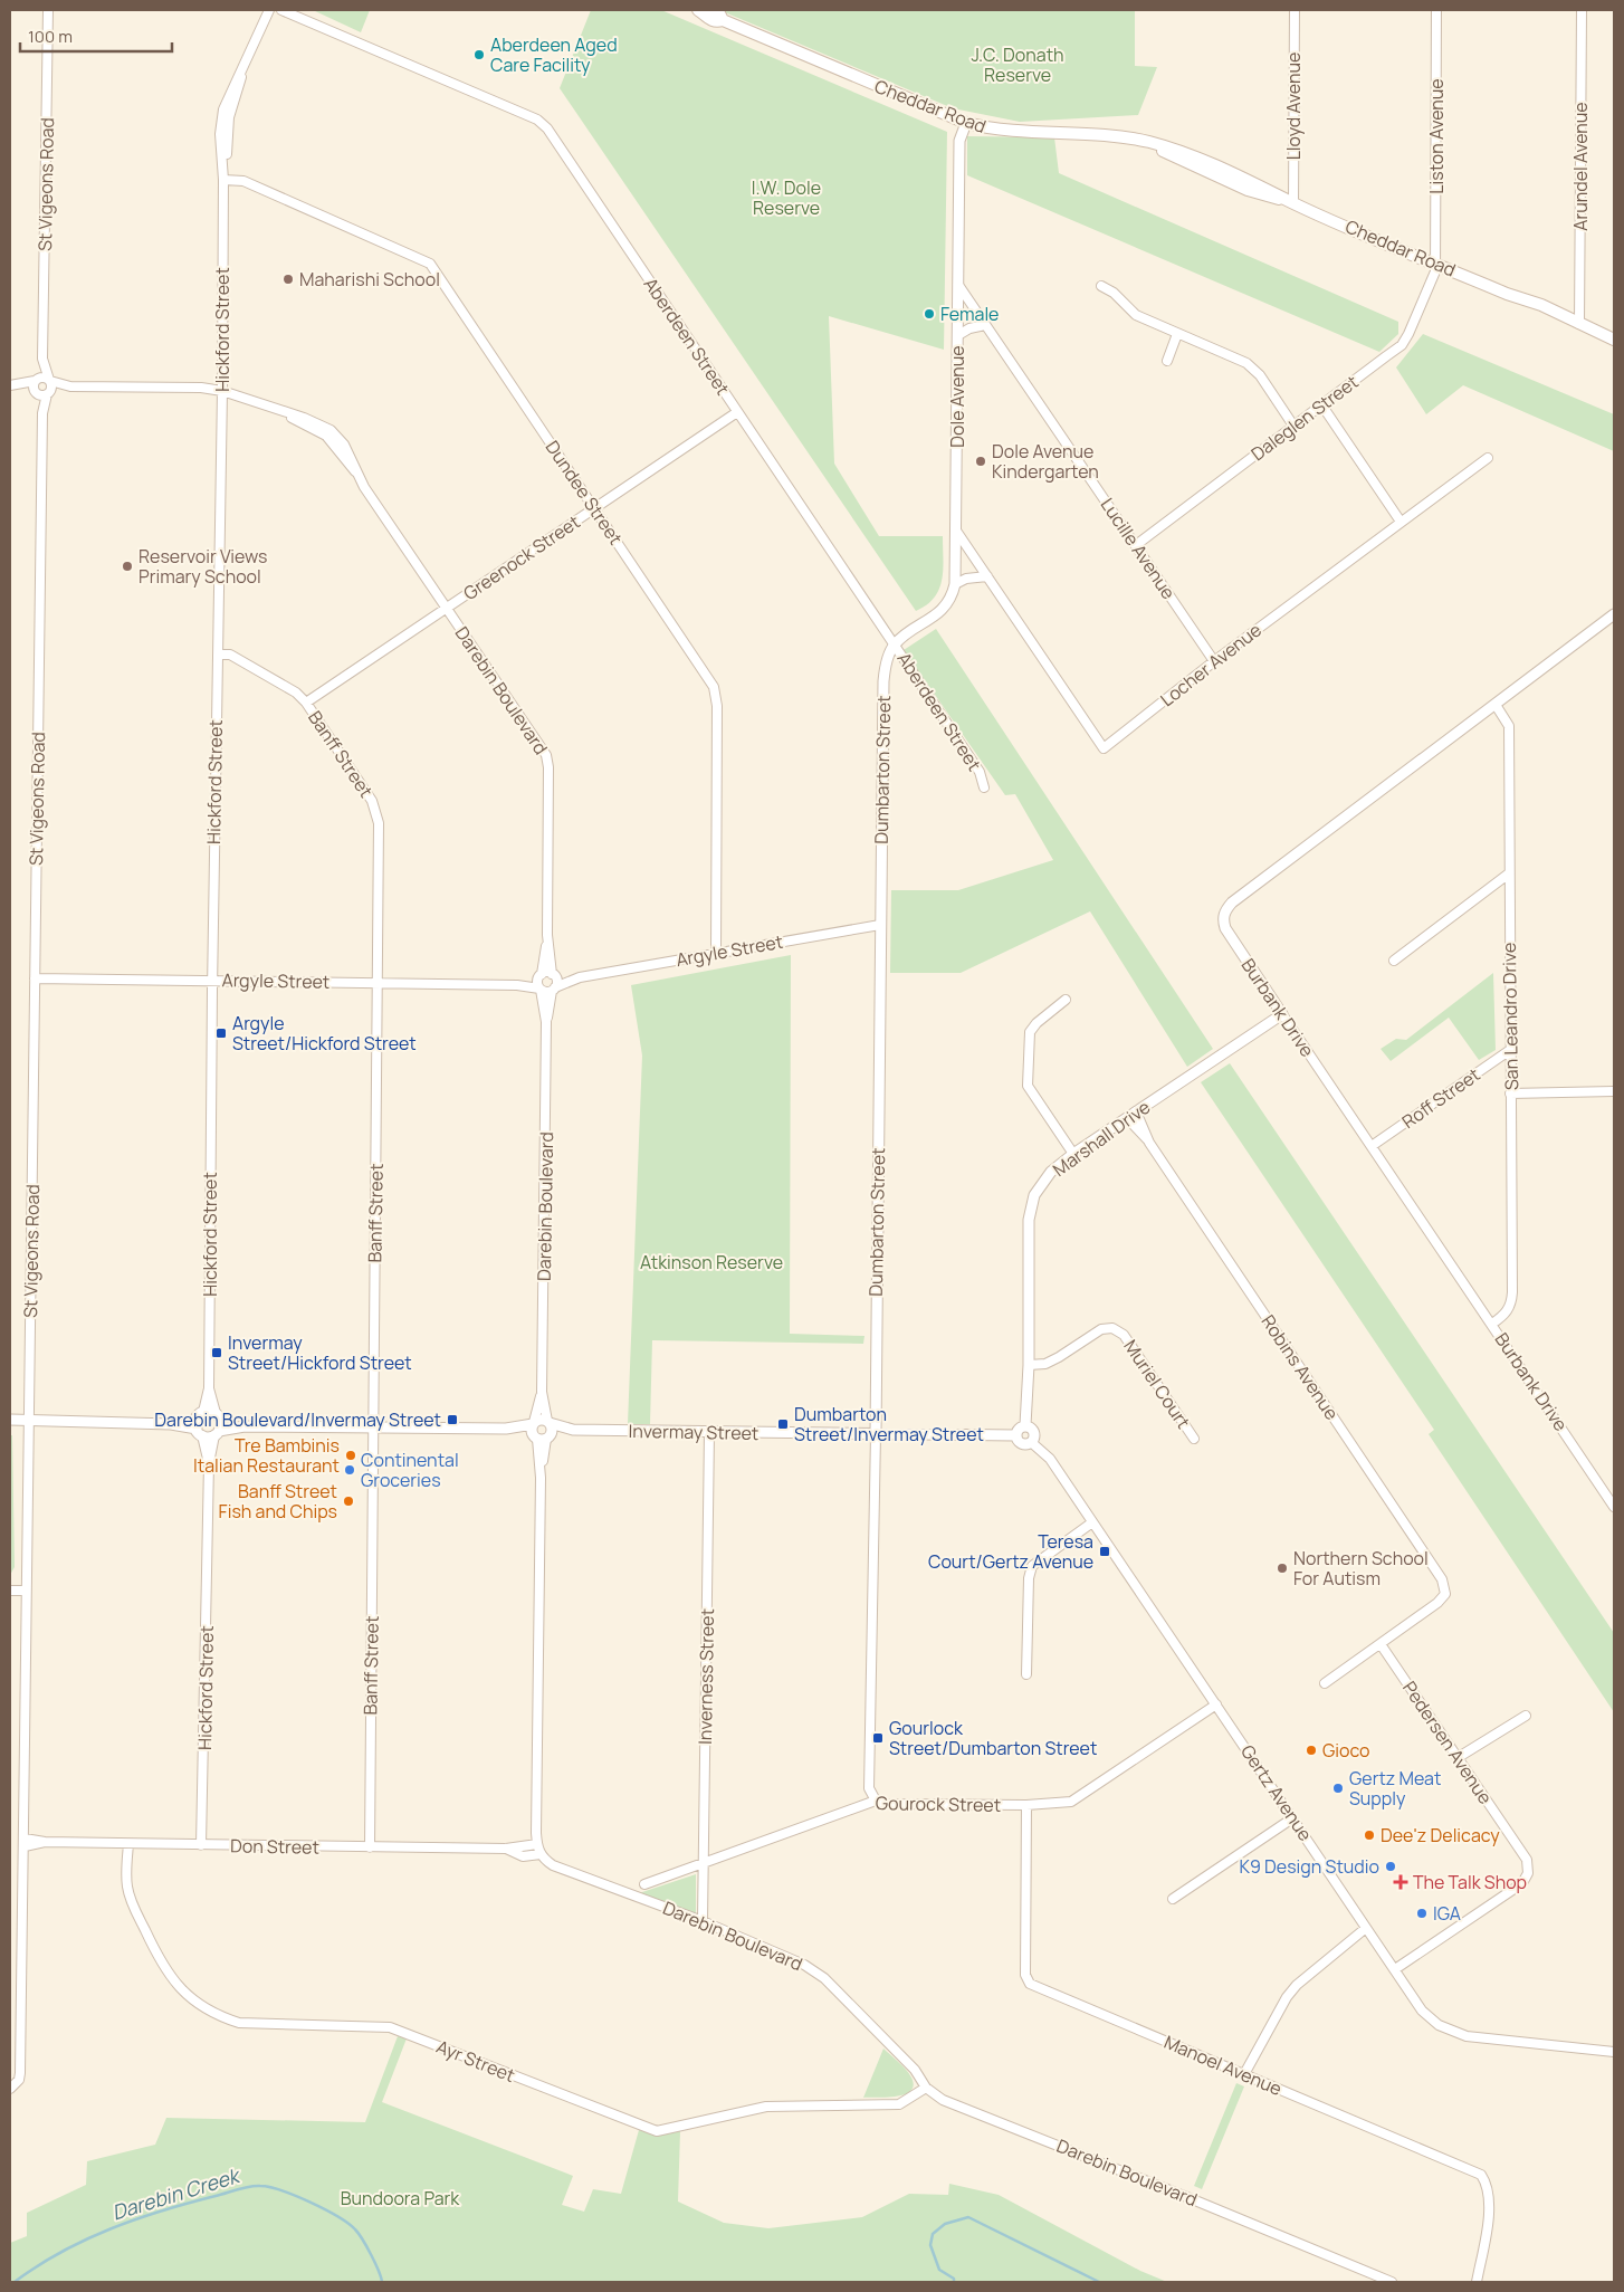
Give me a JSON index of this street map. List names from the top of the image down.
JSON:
{
  "streets": {
    "main road": ["Cheddar Road"],
    "street": [
      "Lloyd Avenue",
      "Liston Avenue",
      "Arundel Avenue",
      "St Vigeons Road",
      "Hickford Street",
      "Aberdeen Street",
      "Dole Avenue",
      "Daleglen Street",
      "Dundee Street",
      "Lucille Avenue",
      "Greenock Street",
      "Locher Avenue",
      "Darebin Boulevard",
      "Banff Street",
      "Dumbarton Street",
      "Argyle Street",
      "Burbank Drive",
      "San Leandro Drive",
      "Roff Street",
      "Marshall Drive",
      "Robins Avenue",
      "Muriel Court",
      "Invermay Street",
      "Inverness Street",
      "Pedersen Avenue",
      "Gertz Avenue",
      "Gourock Street",
      "Don Street",
      "Ayr Street",
      "Manoel Avenue"
    ]
  },
  "crossings": [
    ["Cheddar Road", "Lloyd Avenue"],
    ["Cheddar Road", "Liston Avenue"],
    ["Cheddar Road", "Arundel Avenue"],
    ["Cheddar Road", "Dole Avenue"],
    ["Cheddar Road", "Daleglen Street"],
    ["Liston Avenue", "Daleglen Street"],
    ["St Vigeons Road", "Argyle Street"],
    ["St Vigeons Road", "Don Street"],
    ["Hickford Street", "Dundee Street"],
    ["Hickford Street", "Darebin Boulevard"],
    ["Hickford Street", "Banff Street"],
    ["Hickford Street", "Argyle Street"],
    ["Hickford Street", "Invermay Street"],
    ["Hickford Street", "Don Street"],
    ["Aberdeen Street", "Dole Avenue"],
    ["Aberdeen Street", "Greenock Street"],
    ["Aberdeen Street", "Dumbarton Street"],
    ["Dole Avenue", "Lucille Avenue"],
    ["Dole Avenue", "Locher Avenue"],
    ["Dole Avenue", "Dumbarton Street"],
    ["Daleglen Street", "Lucille Avenue"],
    ["Dundee Street", "Greenock Street"],
    ["Dundee Street", "Argyle Street"],
    ["Lucille Avenue", "Locher Avenue"],
    ["Greenock Street", "Darebin Boulevard"],
    ["Greenock Street", "Banff Street"],
    ["Darebin Boulevard", "Argyle Street"],
    ["Darebin Boulevard", "Invermay Street"],
    ["Darebin Boulevard", "Inverness Street"],
    ["Darebin Boulevard", "Don Street"],
    ["Darebin Boulevard", "Ayr Street"],
    ["Banff Street", "Argyle Street"],
    ["Banff Street", "Invermay Street"],
    ["Banff Street", "Don Street"],
    ["Dumbarton Street", "Argyle Street"],
    ["Dumbarton Street", "Invermay Street"],
    ["Dumbarton Street", "Gourock Street"],
    ["Burbank Drive", "San Leandro Drive"],
    ["Burbank Drive", "Roff Street"],
    ["Burbank Drive", "Marshall Drive"],
    ["San Leandro Drive", "Roff Street"],
    ["Marshall Drive", "Robins Avenue"],
    ["Marshall Drive", "Muriel Court"],
    ["Marshall Drive", "Invermay Street"],
    ["Marshall Drive", "Gertz Avenue"],
    ["Robins Avenue", "Pedersen Avenue"],
    ["Invermay Street", "Inverness Street"],
    ["Invermay Street", "Gertz Avenue"],
    ["Inverness Street", "Gourock Street"],
    ["Pedersen Avenue", "Gertz Avenue"],
    ["Gertz Avenue", "Gourock Street"],
    ["Gourock Street", "Manoel Avenue"],
    ["Don Street", "Ayr Street"]
  ],
  "water": ["Darebin Creek"],
  "parks": [
    "J.C. Donath Reserve",
    "I.W. Dole Reserve",
    "Atkinson Reserve",
    "Bundoora Park"
  ],
  "places": {
    "other": [
      "Aberdeen Aged Care Facility",
      "Maharishi School",
      "Female",
      "Dole Avenue Kindergarten",
      "Reservoir Views Primary School",
      "Tre Bambinis Italian Restaurant",
      "Continental Groceries",
      "Banff Street Fish and Chips",
      "Northern School For Autism",
      "Gioco",
      "Gertz Meat Supply",
      "Dee'z Delicacy",
      "K9 Design Studio",
      "IGA"
    ],
    "transit": [
      "Argyle Street/Hickford Street",
      "Invermay Street/Hickford Street",
      "Darebin Boulevard/Invermay Street",
      "Dumbarton Street/Invermay Street",
      "Teresa Court/Gertz Avenue",
      "Gourlock Street/Dumbarton Street"
    ],
    "health": ["The Talk Shop"]
  },
  "scale_bar": "100 m"
}
